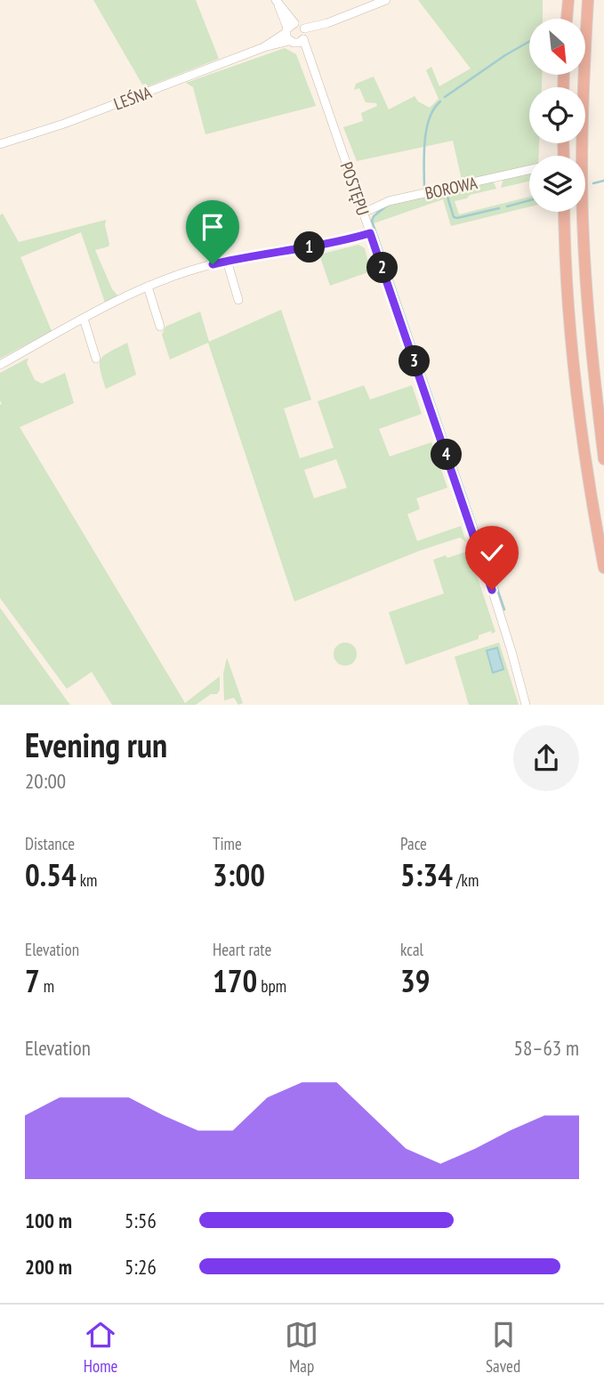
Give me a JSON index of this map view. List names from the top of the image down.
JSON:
{
  "streets": {
    "street": ["LEŚNA", "BOROWA", "POSTĘPU"]
  },
  "crossings": [
    ["LEŚNA", "POSTĘPU"],
    ["BOROWA", "POSTĘPU"]
  ],
  "north": "bottom right",
  "page": {
    "pins": [
      "1",
      "2",
      "3",
      "4"
    ],
    "heading": ["Evening run", "20:00"],
    "stats": [
      ["Distance", "0.54 km"],
      ["Time", "3:00"],
      ["Pace", "5:34 /km"],
      ["Elevation", "7 m"],
      ["Heart rate", "170 bpm"],
      ["kcal", "39"]
    ],
    "chart": ["Elevation", "58–63 m"],
    "list": [
      {
        "name": "100 m",
        "note": "5:56"
      },
      {
        "name": "200 m",
        "note": "5:26"
      }
    ],
    "tabs": ["Home", "Map", "Saved"]
  }
}
